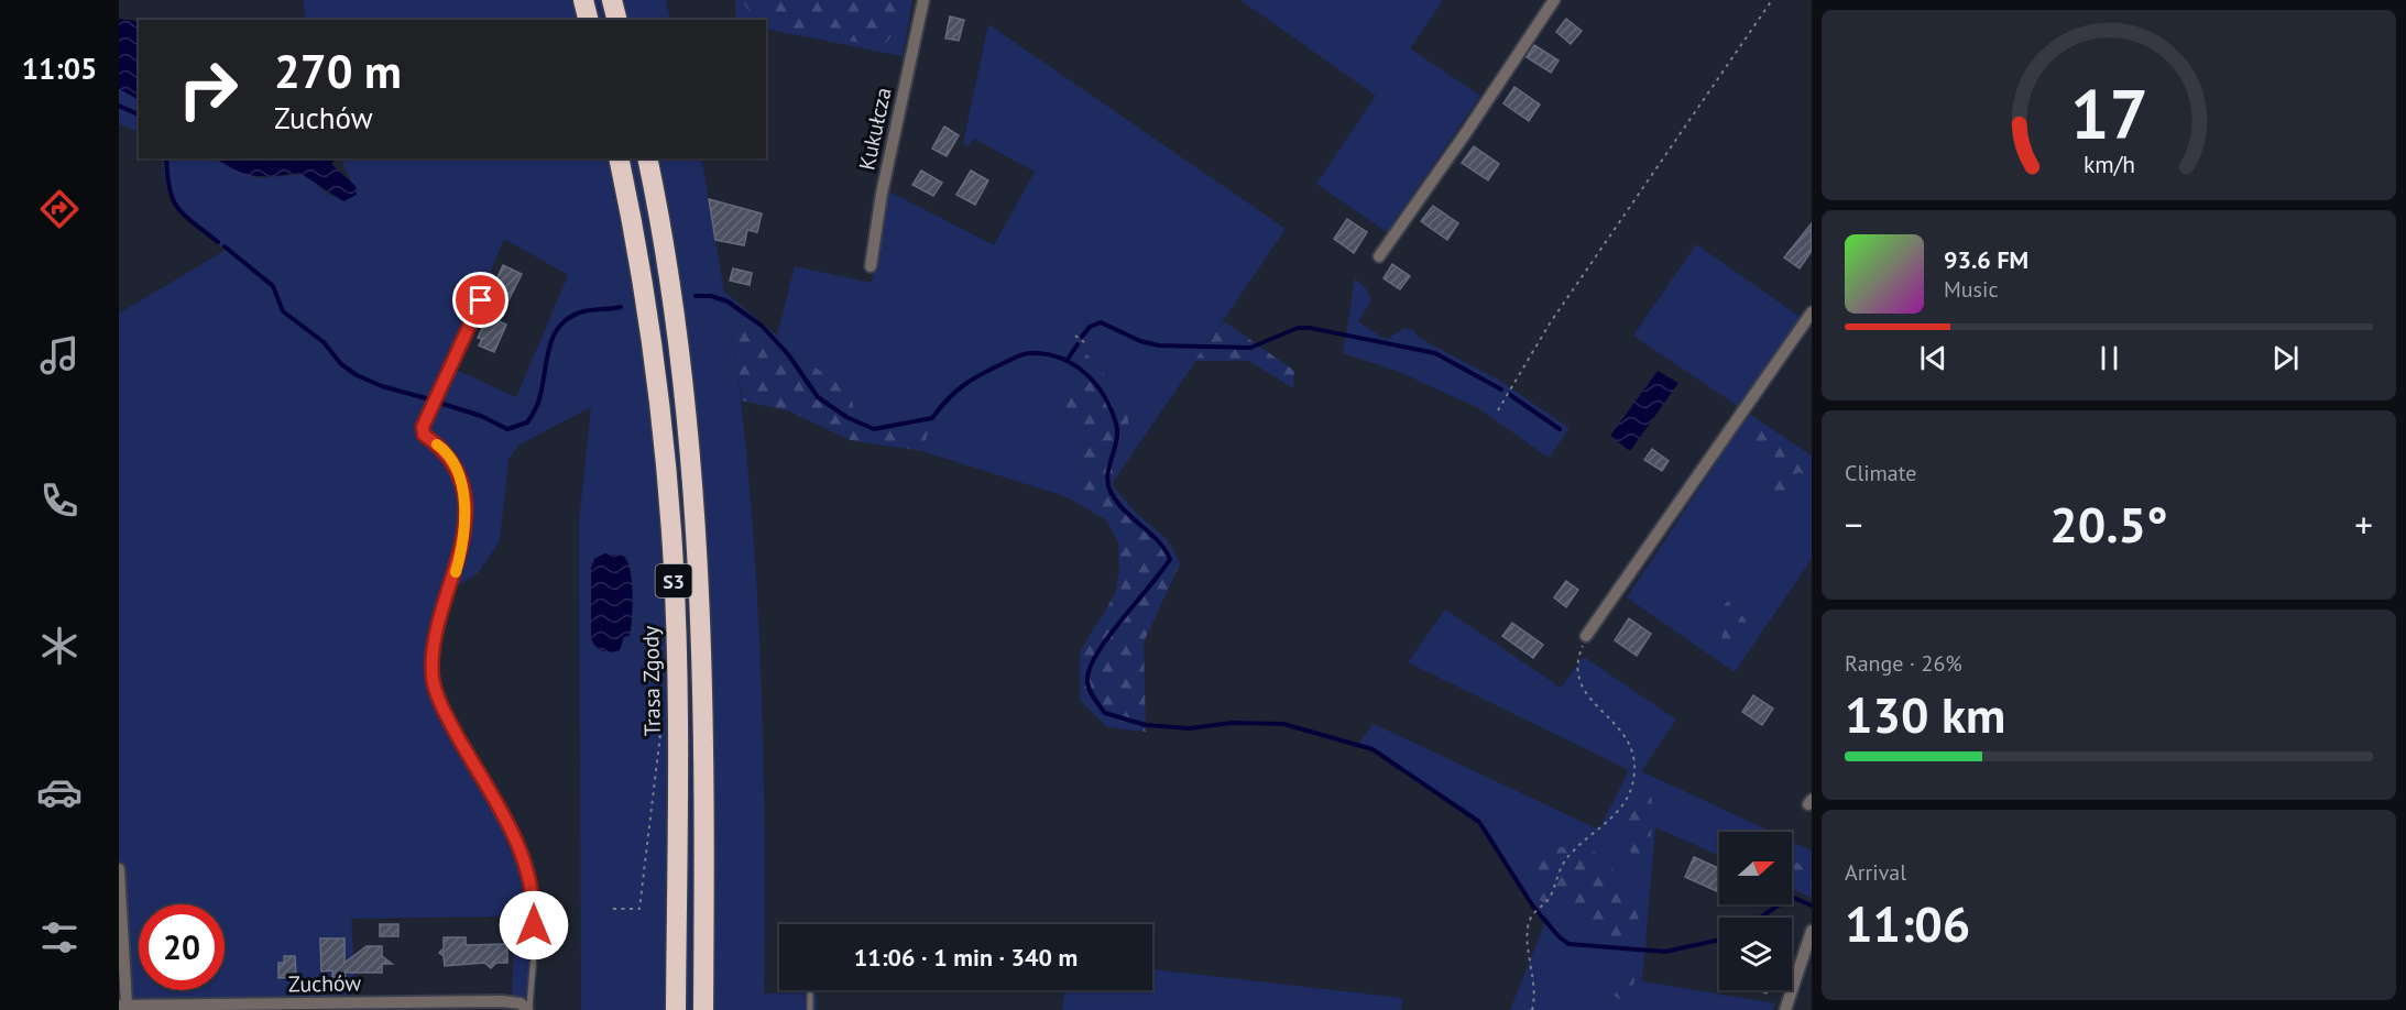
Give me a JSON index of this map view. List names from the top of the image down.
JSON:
{
  "streets": {
    "highway": ["S3", "Trasa Zgody"],
    "street": ["Kukułcza", "Zuchów"]
  },
  "north": "right",
  "page": {
    "tabs": "11:05",
    "turn": ["270 m", "Zuchów"],
    "song": ["93.6 FM", "Music"],
    "tile": [
      "Climate",
      ["Range · 26%", "130 km"],
      ["Arrival", "11:06"]
    ],
    "heat": ["−", "20.5°", "+"],
    "limit": "20",
    "trip": "11:06 · 1 min · 340 m",
    "gauge": ["17", "km/h"]
  }
}
